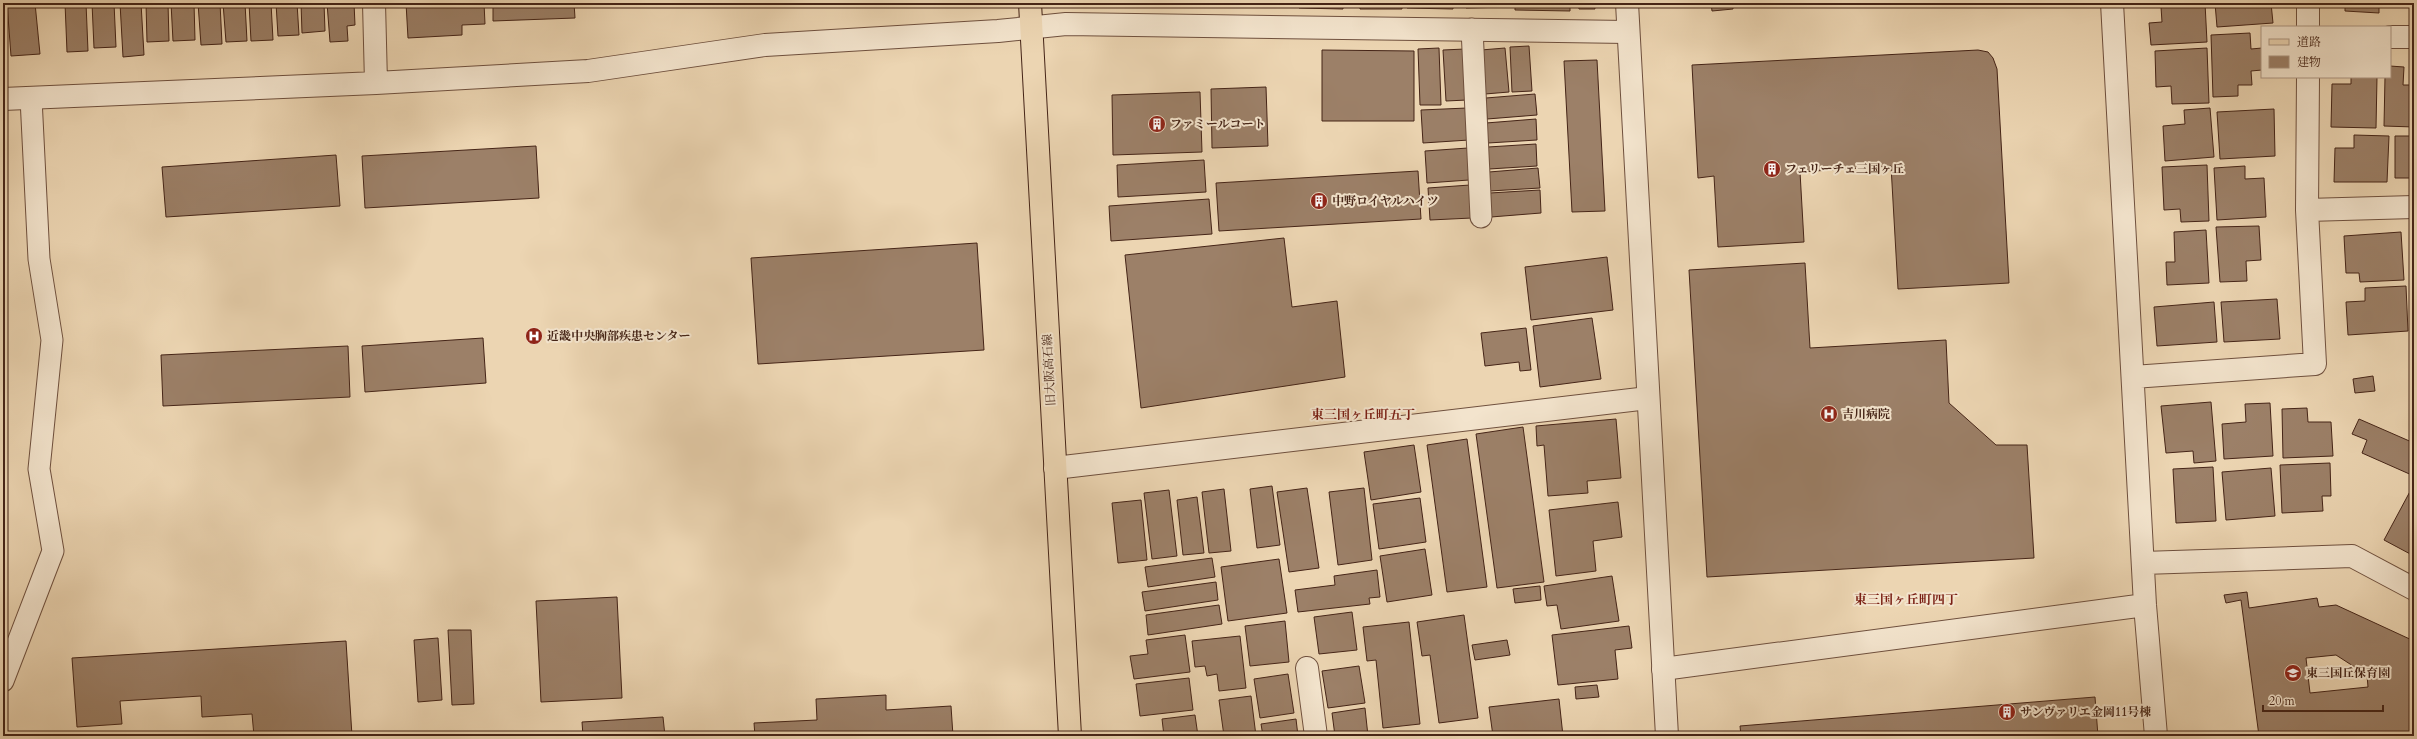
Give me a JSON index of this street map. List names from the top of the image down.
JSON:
{
  "streets": {
    "main road": ["旧大阪高石線"]
  },
  "districts": ["東三国ヶ丘町五丁", "東三国ヶ丘町四丁"],
  "places": {
    "building": [
      "ファミールコート",
      "フェリーチェ三国ヶ丘",
      "中野ロイヤルハイツ",
      "サンヴァリエ金岡11号棟"
    ],
    "hospital": ["近畿中央胸部疾患センター", "吉川病院"],
    "school or university": ["東三国丘保育園"]
  },
  "legend": ["道路", "建物"],
  "scale_bar": "20 m"
}
